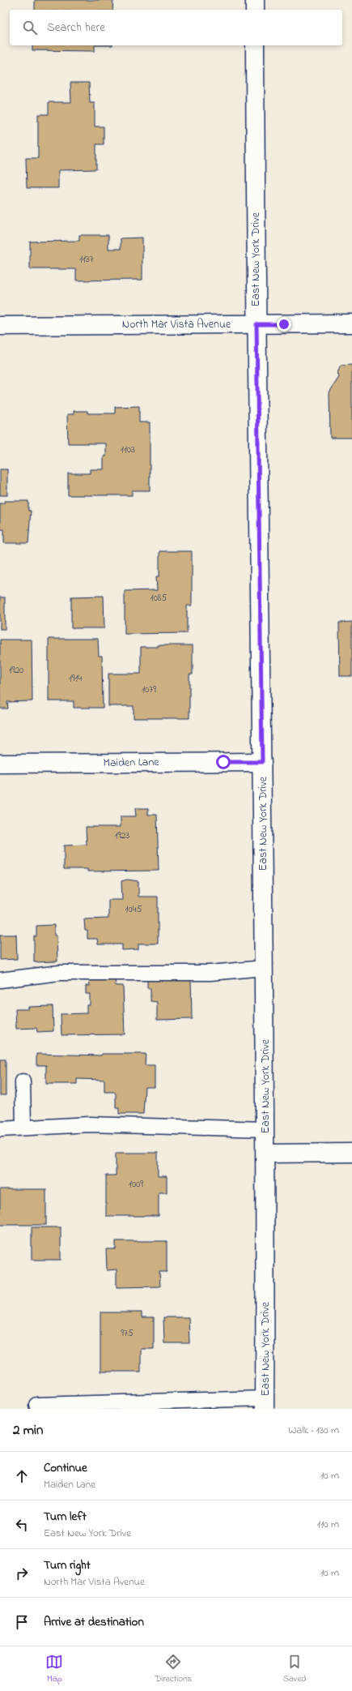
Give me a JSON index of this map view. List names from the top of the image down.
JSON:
{
  "streets": {
    "street": ["East New York Drive", "North Mar Vista Avenue", "Maiden Lane"]
  },
  "crossings": [
    ["East New York Drive", "North Mar Vista Avenue"],
    ["East New York Drive", "Maiden Lane"]
  ],
  "house_numbers": [
    "1137",
    "1103",
    "1085",
    "1920",
    "1914",
    "1079",
    "1923",
    "1045",
    "1009",
    "975"
  ],
  "page": {
    "search": "Search here",
    "heading": ["2 min", "Walk · 130 m"],
    "list": [
      ["Continue", "Maiden Lane", "10 m"],
      ["Turn left", "East New York Drive", "110 m"],
      ["Turn right", "North Mar Vista Avenue", "10 m"],
      "Arrive at destination"
    ],
    "nav": ["Map", "Directions", "Saved"]
  }
}
